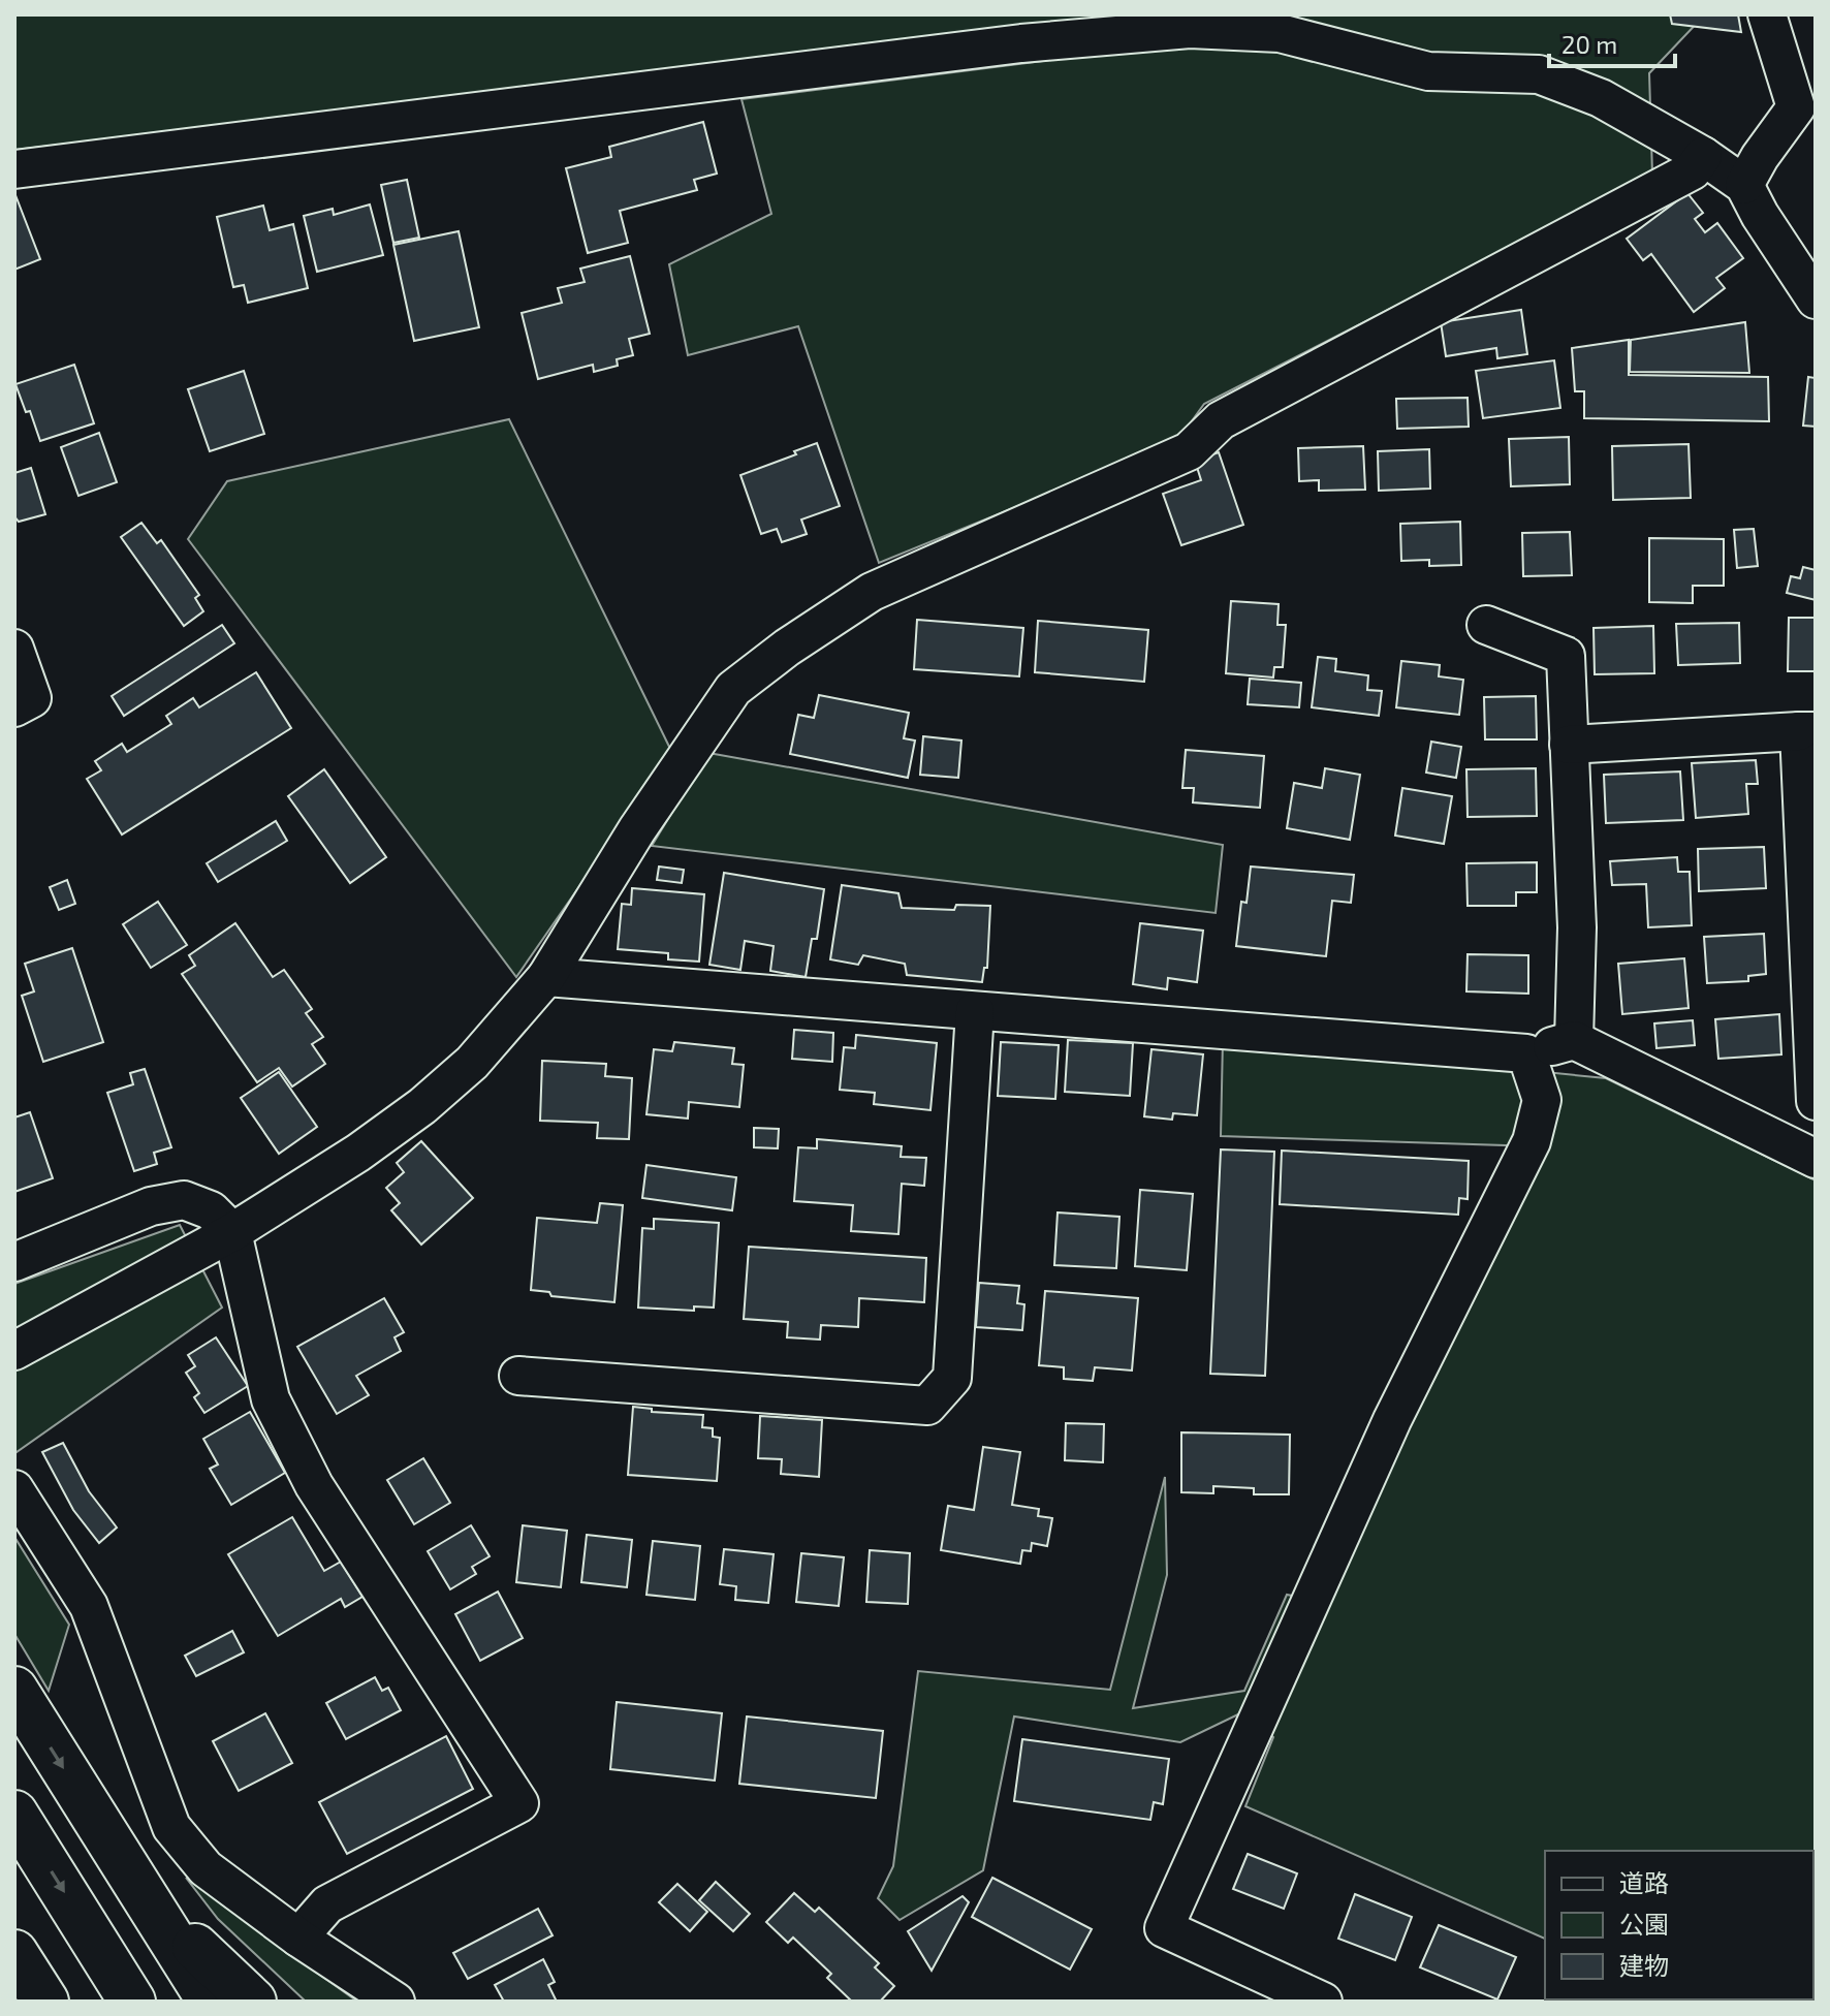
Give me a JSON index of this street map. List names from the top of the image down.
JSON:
{
  "legend": ["道路", "公園", "建物"],
  "scale_bar": "20 m"
}
